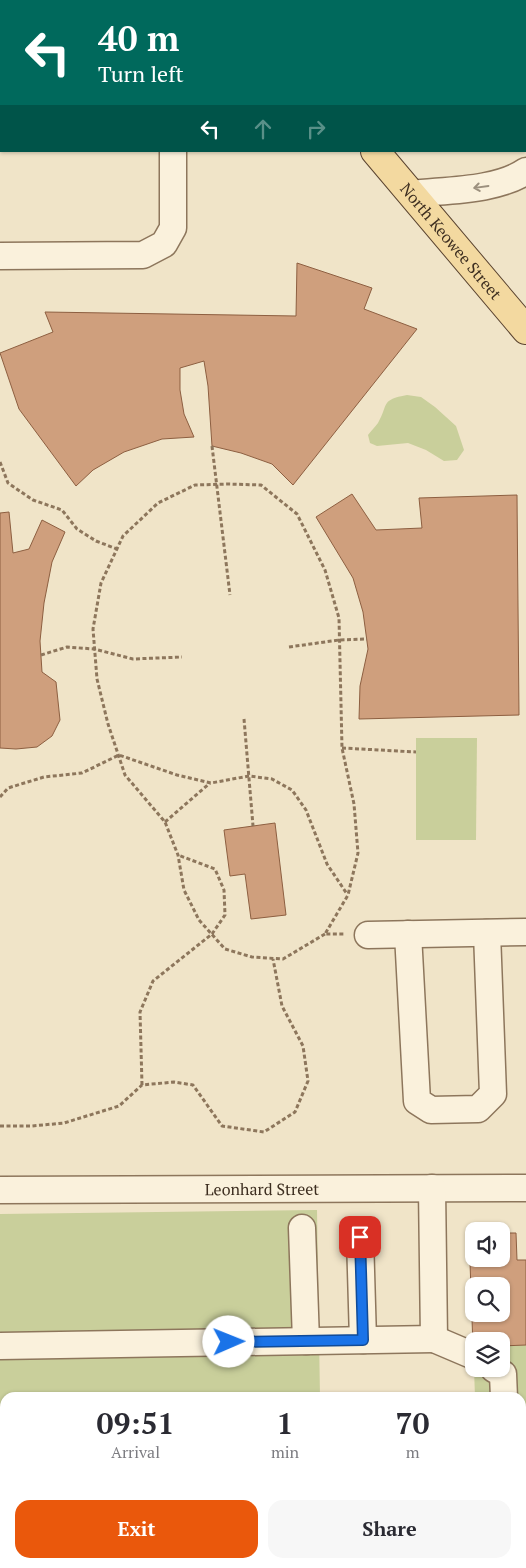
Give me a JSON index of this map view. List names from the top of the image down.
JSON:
{
  "streets": {
    "main road": ["North Keowee Street"],
    "street": ["Leonhard Street"]
  },
  "page": {
    "turn": ["40 m", "Turn left"],
    "eta": [
      "09:51",
      "Arrival",
      "1",
      "min",
      "70",
      "m"
    ],
    "buttons": ["Exit", "Share"]
  }
}
